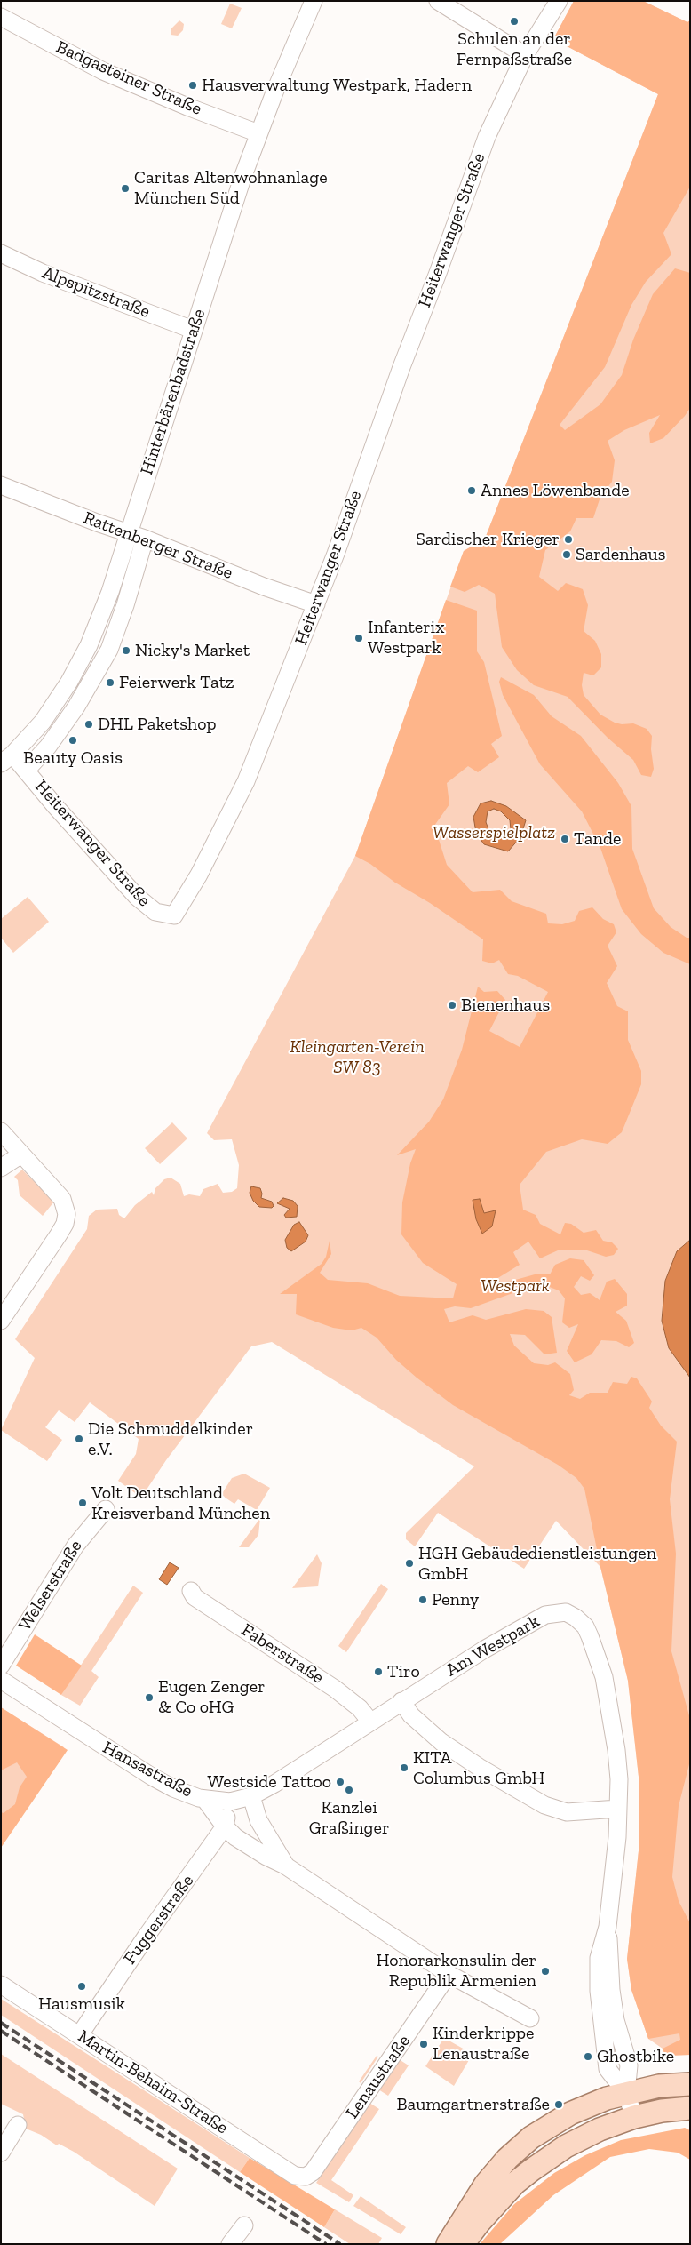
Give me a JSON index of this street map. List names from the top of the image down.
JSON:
{
  "streets": {
    "street": [
      "Badgasteiner Straße",
      "Heiterwanger Straße",
      "Alpspitzstraße",
      "Hinterbärenbadstraße",
      "Rattenberger Straße",
      "Welserstraße",
      "Am Westpark",
      "Faberstraße",
      "Hansastraße",
      "Fuggerstraße",
      "Lenaustraße",
      "Martin-Behaim-Straße"
    ]
  },
  "crossings": [
    ["Badgasteiner Straße", "Hinterbärenbadstraße"],
    ["Heiterwanger Straße", "Hinterbärenbadstraße"],
    ["Heiterwanger Straße", "Rattenberger Straße"],
    ["Alpspitzstraße", "Hinterbärenbadstraße"],
    ["Hinterbärenbadstraße", "Rattenberger Straße"],
    ["Am Westpark", "Faberstraße"],
    ["Am Westpark", "Hansastraße"],
    ["Am Westpark", "Fuggerstraße"],
    ["Hansastraße", "Fuggerstraße"],
    ["Hansastraße", "Lenaustraße"],
    ["Fuggerstraße", "Martin-Behaim-Straße"],
    ["Lenaustraße", "Martin-Behaim-Straße"]
  ],
  "parks": ["Wasserspielplatz", "Kleingarten-Verein SW 83", "Westpark"],
  "places": [
    "Schulen an der Fernpaßstraße",
    "Hausverwaltung Westpark, Hadern",
    "Caritas Altenwohnanlage München Süd",
    "Annes Löwenbande",
    "Sardischer Krieger",
    "Sardenhaus",
    "Infanterix Westpark",
    "Nicky's Market",
    "Feierwerk Tatz",
    "DHL Paketshop",
    "Beauty Oasis",
    "Tande",
    "Bienenhaus",
    "Die Schmuddelkinder e.V.",
    "Volt Deutschland Kreisverband München",
    "HGH Gebäudedienstleistungen GmbH",
    "Penny",
    "Tiro",
    "Eugen Zenger & Co oHG",
    "KITA Columbus GmbH",
    "Westside Tattoo",
    "Kanzlei Graßinger",
    "Honorarkonsulin der Republik Armenien",
    "Hausmusik",
    "Kinderkrippe Lenaustraße",
    "Ghostbike",
    "Baumgartnerstraße"
  ]
}
